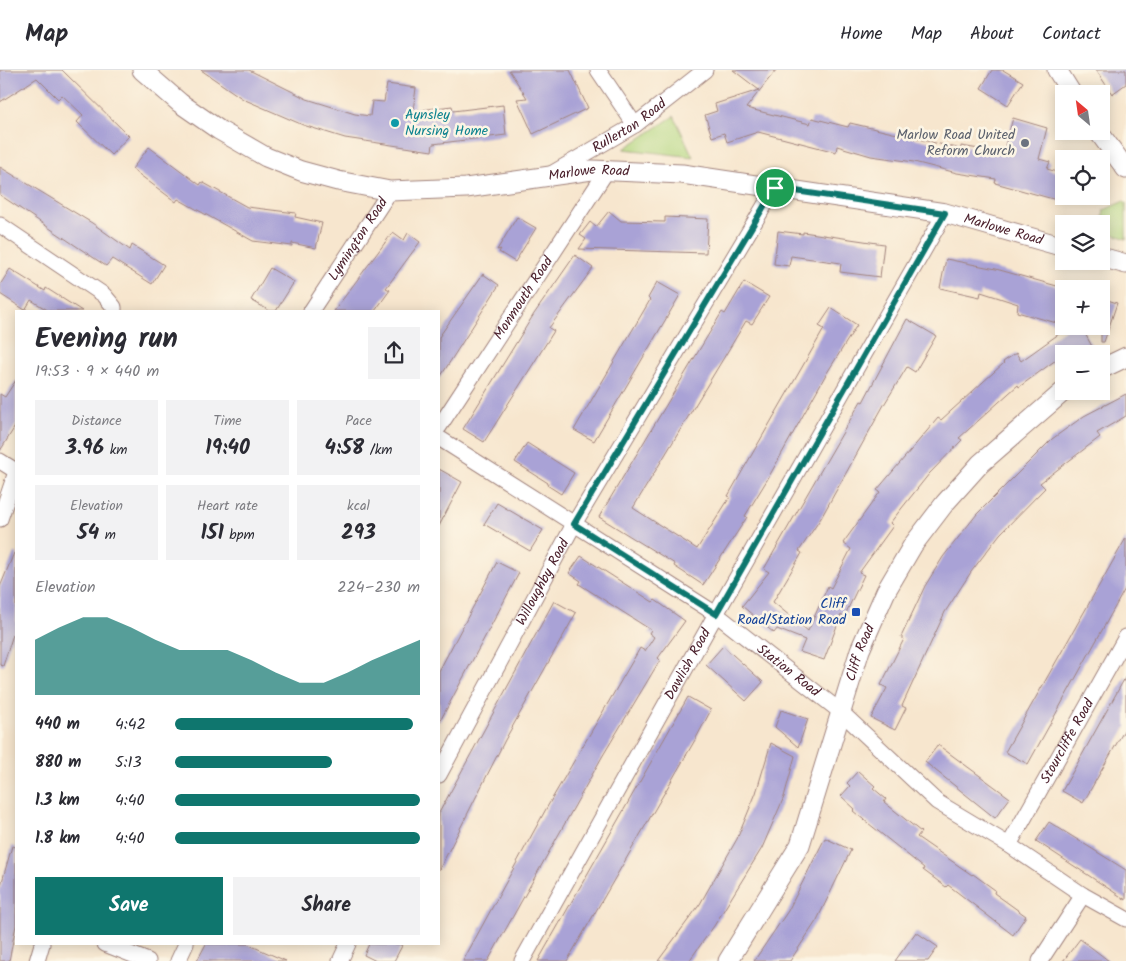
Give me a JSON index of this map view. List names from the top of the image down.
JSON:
{
  "streets": {
    "street": [
      "Rullerton Road",
      "Marlowe Road",
      "Lymington Road",
      "Monmouth Road",
      "Willoughby Road",
      "Cliff Road",
      "Dawlish Road",
      "Station Road",
      "Stourcliffe Road"
    ]
  },
  "crossings": [
    ["Rullerton Road", "Marlowe Road"],
    ["Marlowe Road", "Lymington Road"],
    ["Marlowe Road", "Monmouth Road"],
    ["Marlowe Road", "Willoughby Road"],
    ["Marlowe Road", "Dawlish Road"],
    ["Willoughby Road", "Station Road"],
    ["Cliff Road", "Station Road"],
    ["Dawlish Road", "Station Road"],
    ["Station Road", "Stourcliffe Road"]
  ],
  "places": {
    "other": ["Aynsley Nursing Home", "Marlow Road United Reform Church"],
    "transit": ["Cliff Road/Station Road"]
  },
  "north": "top left",
  "page": {
    "header": "Map",
    "nav": [
      "Home",
      "Map",
      "About",
      "Contact"
    ],
    "map_buttons": ["+", "−"],
    "heading": ["Evening run", "19:53 · 9 × 440 m"],
    "stats": [
      ["Distance", "3.96 km"],
      ["Time", "19:40"],
      ["Pace", "4:58 /km"],
      ["Elevation", "54 m"],
      ["Heart rate", "151 bpm"],
      ["kcal", "293"]
    ],
    "chart": ["Elevation", "224–230 m"],
    "list": [
      {
        "name": "440 m",
        "note": "4:42"
      },
      {
        "name": "880 m",
        "note": "5:13"
      },
      {
        "name": "1.3 km",
        "note": "4:40"
      },
      {
        "name": "1.8 km",
        "note": "4:40"
      }
    ],
    "buttons": ["Save", "Share"]
  }
}
